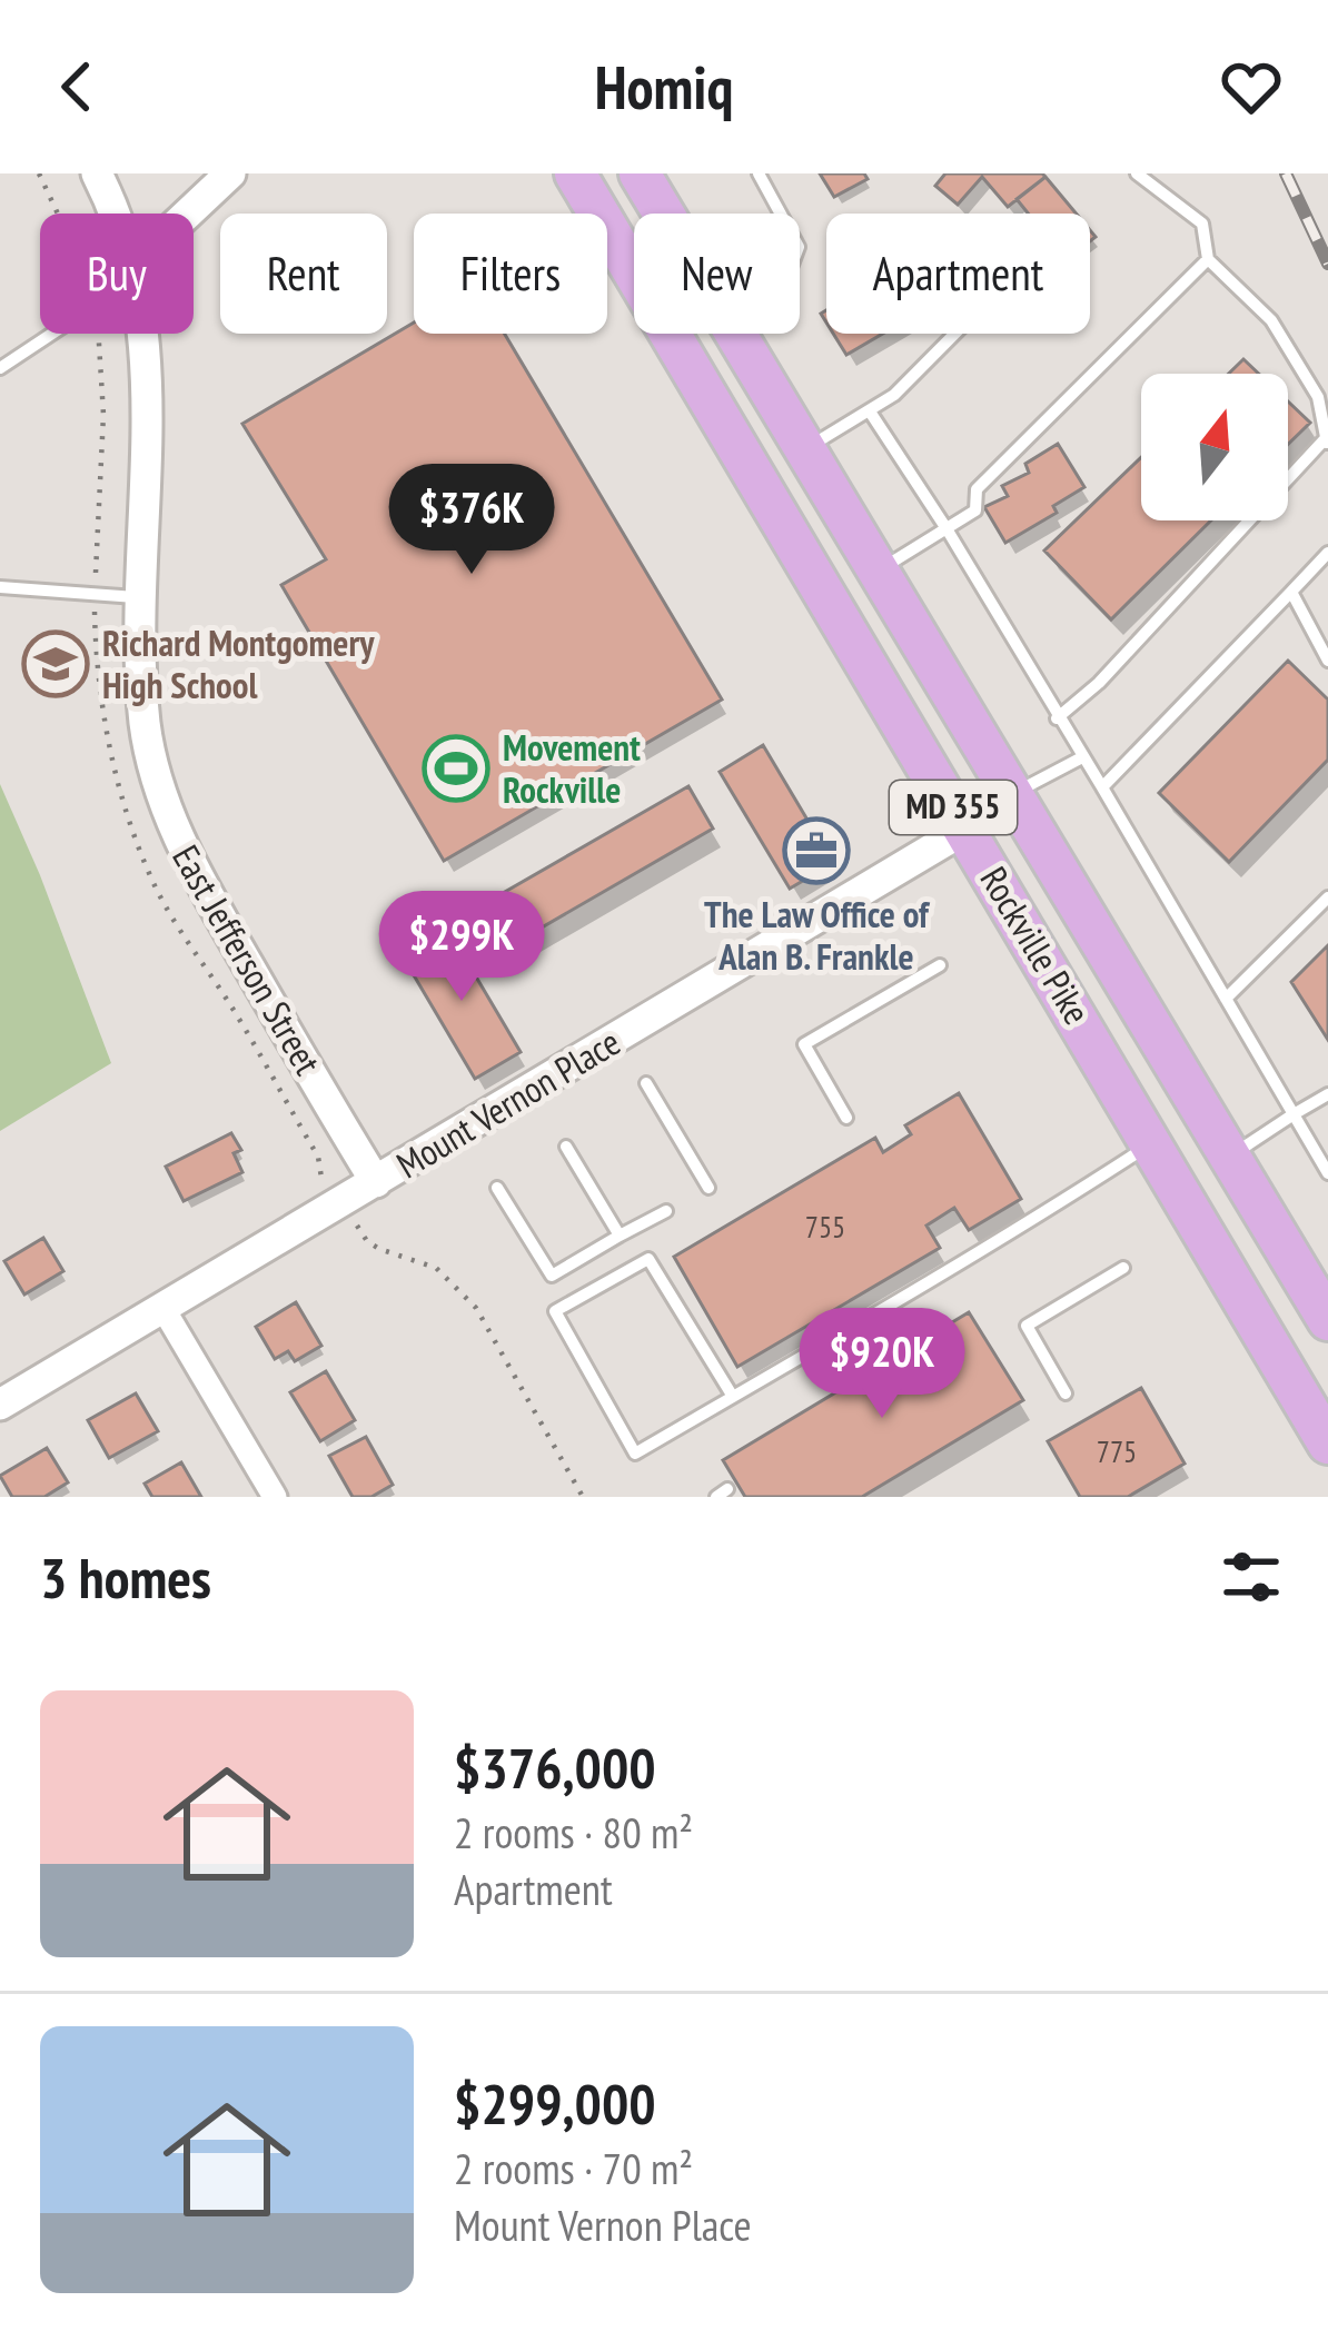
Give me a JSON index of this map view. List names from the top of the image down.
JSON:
{
  "streets": {
    "main road": ["MD 355", "Rockville Pike"],
    "street": ["East Jefferson Street", "Mount Vernon Place"]
  },
  "crossings": [
    ["Rockville Pike", "Mount Vernon Place"],
    ["East Jefferson Street", "Mount Vernon Place"]
  ],
  "places": {
    "school or university": ["Richard Montgomery High School"],
    "sports": ["Movement Rockville"],
    "office": ["The Law Office of Alan B. Frankle"]
  },
  "house_numbers": ["755", "775"],
  "north": "top",
  "page": {
    "header": "Homiq",
    "chip": [
      "Buy",
      "Rent",
      "Filters",
      "New",
      "Apartment"
    ],
    "price": ["$376K", "$299K", "$920K"],
    "heading": "3 homes",
    "list": [
      {
        "name": "$376,000",
        "note": "2 rooms · 80 m² · Apartment"
      },
      {
        "name": "$299,000",
        "note": "2 rooms · 70 m² · Mount Vernon Place"
      }
    ]
  }
}
